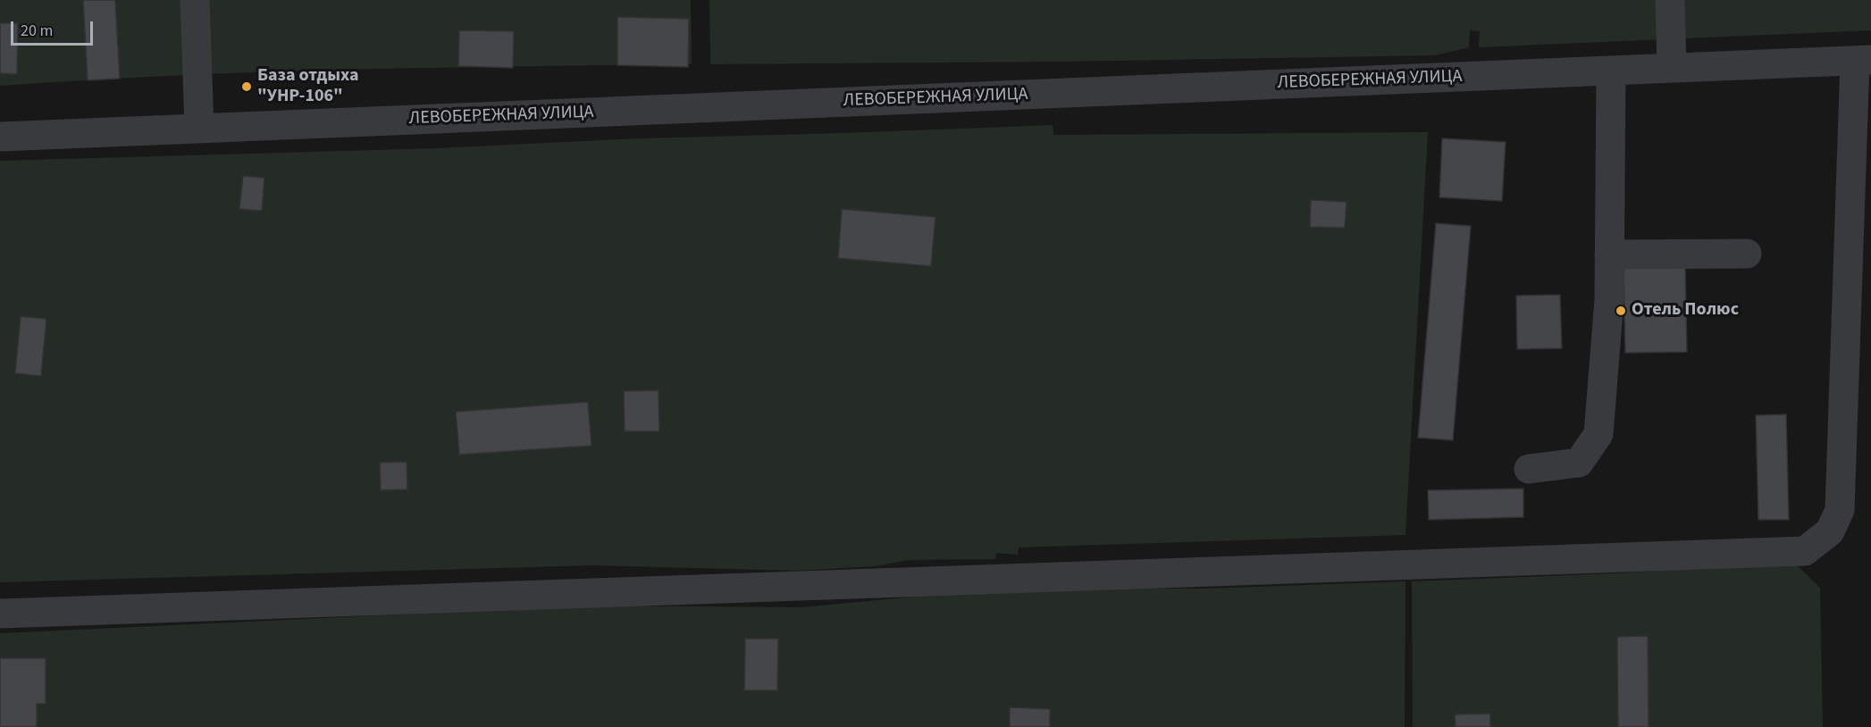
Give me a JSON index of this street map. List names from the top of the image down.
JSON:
{
  "streets": {
    "street": ["ЛЕВОБЕРЕЖНАЯ УЛИЦА"]
  },
  "places": ["База отдыха \"УНР-106\"", "Отель Полюс"],
  "scale_bar": "20 m"
}
